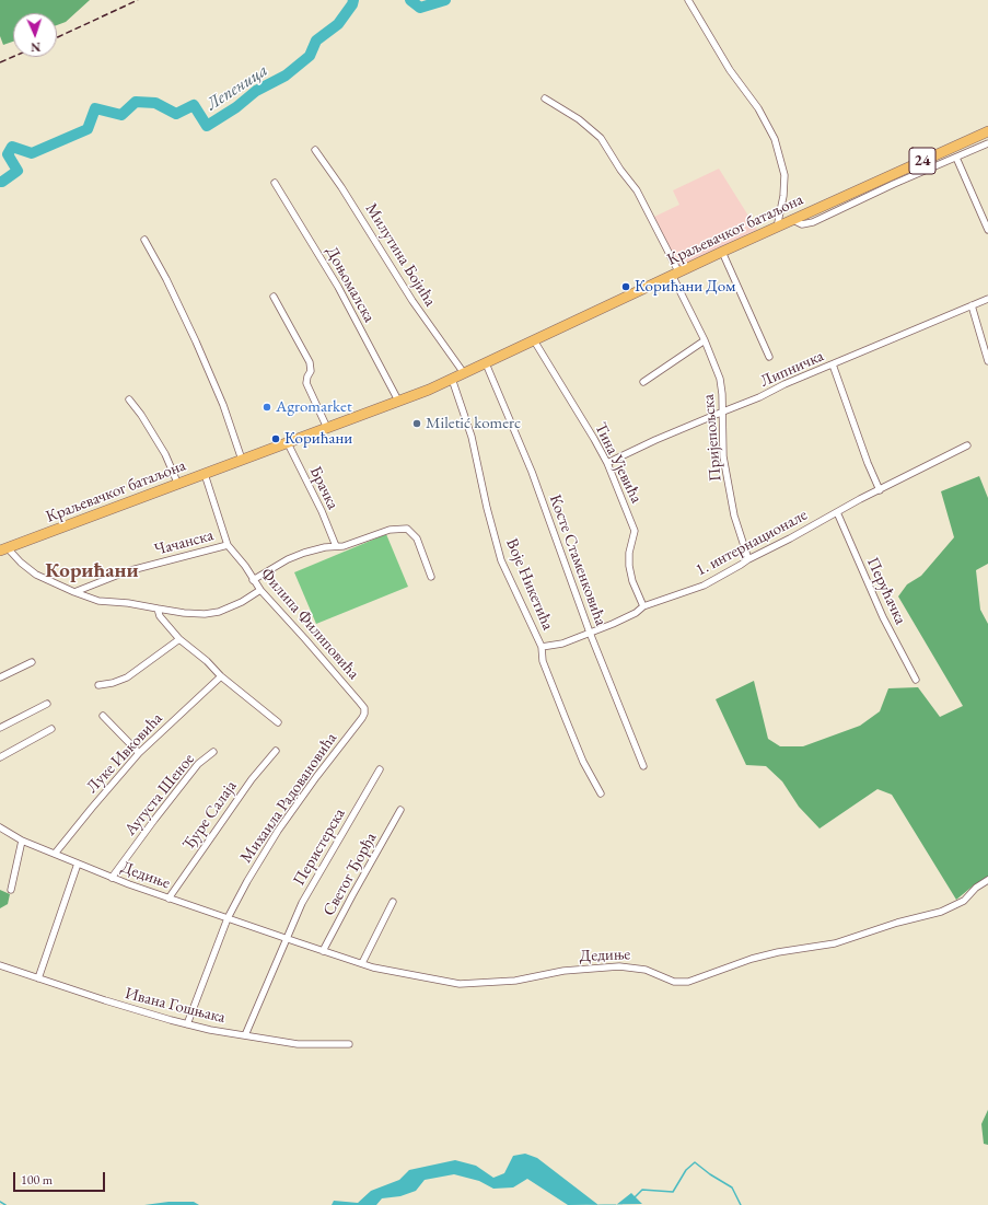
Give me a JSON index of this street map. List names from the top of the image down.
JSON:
{
  "streets": {
    "main road": ["24", "Краљевачког батаљона"],
    "street": [
      "Милутина Бојића",
      "Доњомалска",
      "Липничка",
      "Пријепољска",
      "Тина Ујевића",
      "Брачка",
      "Чачанска",
      "1. интернационале",
      "Косте Стаменковића",
      "Воје Никетића",
      "Перућачка",
      "Филипа Филиповића",
      "Луке Ивковића",
      "Аугуста Шеное",
      "Михаила Радовановића",
      "Ђуре Салаја",
      "Перистерска",
      "Светог Ђорђа",
      "Дедиње",
      "Ивана Гошњака"
    ]
  },
  "crossings": [
    ["Краљевачког батаљона", "Милутина Бојића"],
    ["Краљевачког батаљона", "Доњомалска"],
    ["Краљевачког батаљона", "Пријепољска"],
    ["Краљевачког батаљона", "Тина Ујевића"],
    ["Краљевачког батаљона", "Брачка"],
    ["Краљевачког батаљона", "Косте Стаменковића"],
    ["Краљевачког батаљона", "Воје Никетића"],
    ["Краљевачког батаљона", "Филипа Филиповића"],
    ["Липничка", "Пријепољска"],
    ["Липничка", "Тина Ујевића"],
    ["Пријепољска", "1. интернационале"],
    ["Тина Ујевића", "1. интернационале"],
    ["Чачанска", "Филипа Филиповића"],
    ["1. интернационале", "Косте Стаменковића"],
    ["1. интернационале", "Воје Никетића"],
    ["1. интернационале", "Перућачка"],
    ["Филипа Филиповића", "Михаила Радовановића"],
    ["Луке Ивковића", "Дедиње"],
    ["Аугуста Шеное", "Дедиње"],
    ["Михаила Радовановића", "Дедиње"],
    ["Михаила Радовановића", "Ивана Гошњака"],
    ["Ђуре Салаја", "Дедиње"],
    ["Перистерска", "Дедиње"],
    ["Светог Ђорђа", "Дедиње"]
  ],
  "districts": ["Корићани"],
  "water": ["Лепеница"],
  "places": [
    "Корићани Дом",
    "Agromarket",
    "Miletić komerc",
    "Корићани"
  ],
  "scale_bar": "100 m",
  "north": "bottom"
}
